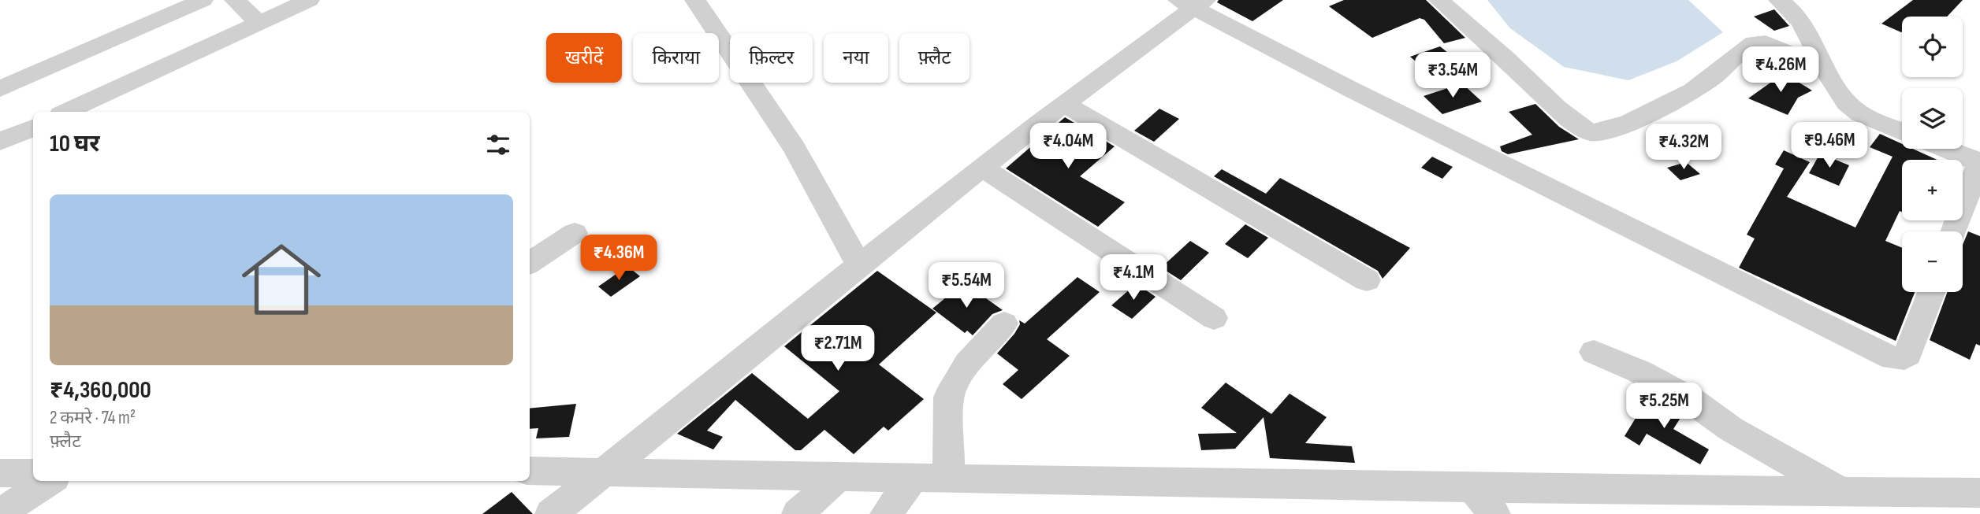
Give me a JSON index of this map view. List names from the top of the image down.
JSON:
{
  "page": {
    "map_buttons": ["+", "−"],
    "chip": [
      "खरीदें",
      "किराया",
      "फ़िल्टर",
      "नया",
      "फ़्लैट"
    ],
    "price": [
      "₹4.26M",
      "₹3.54M",
      "₹9.46M",
      "₹4.04M",
      "₹4.32M",
      "₹4.36M",
      "₹4.1M",
      "₹5.54M",
      "₹2.71M",
      "₹5.25M"
    ],
    "heading": "10 घर",
    "list": [
      {
        "name": "₹4,360,000",
        "note": "2 कमरे · 74 m² · फ़्लैट"
      }
    ]
  }
}
